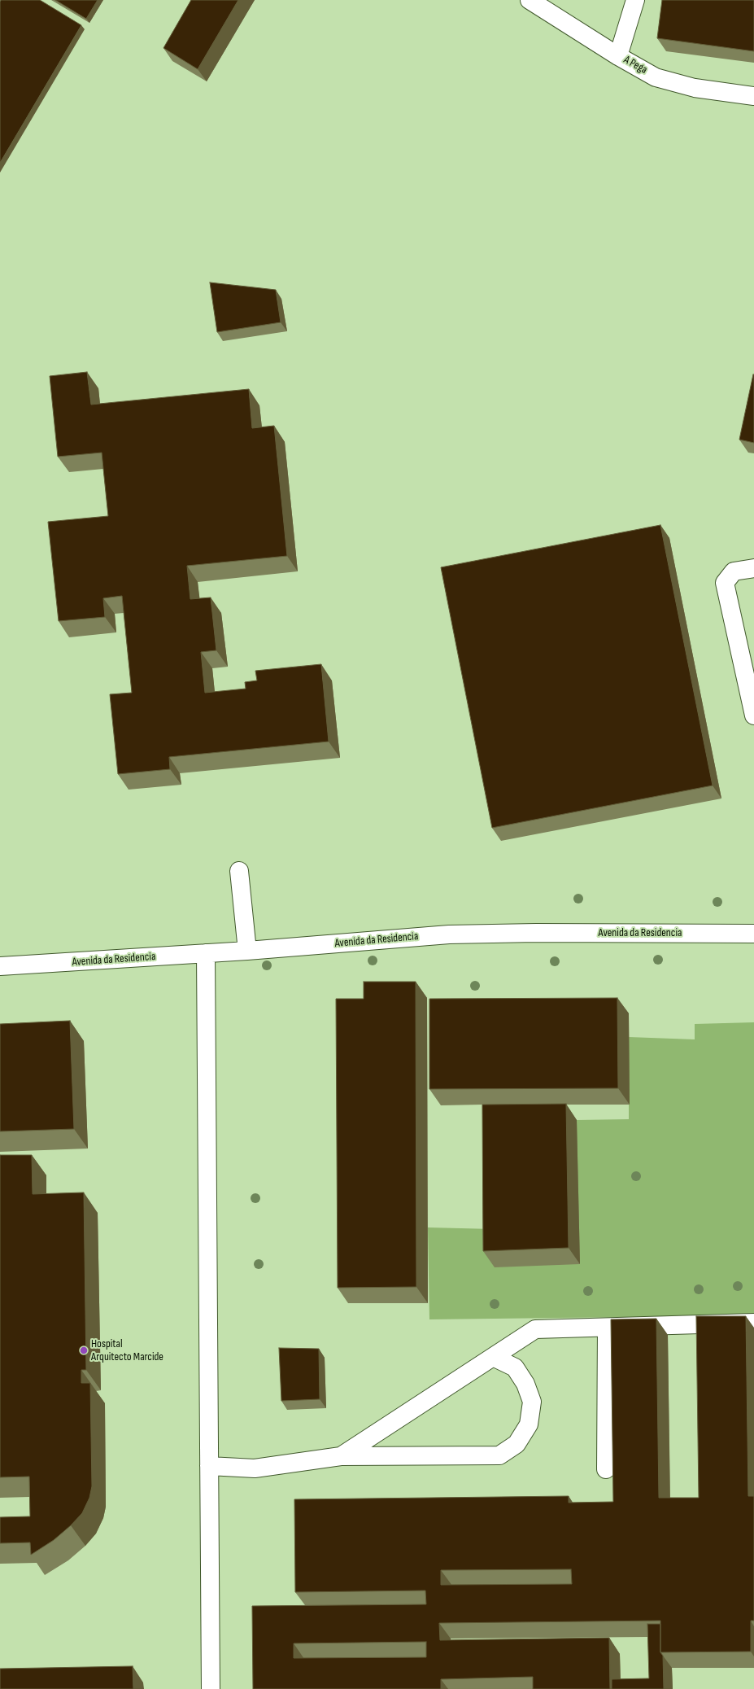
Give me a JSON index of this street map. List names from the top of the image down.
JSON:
{
  "streets": {
    "street": ["A Pega", "Avenida da Residencia"]
  },
  "places": ["Hospital Arquitecto Marcide"]
}
